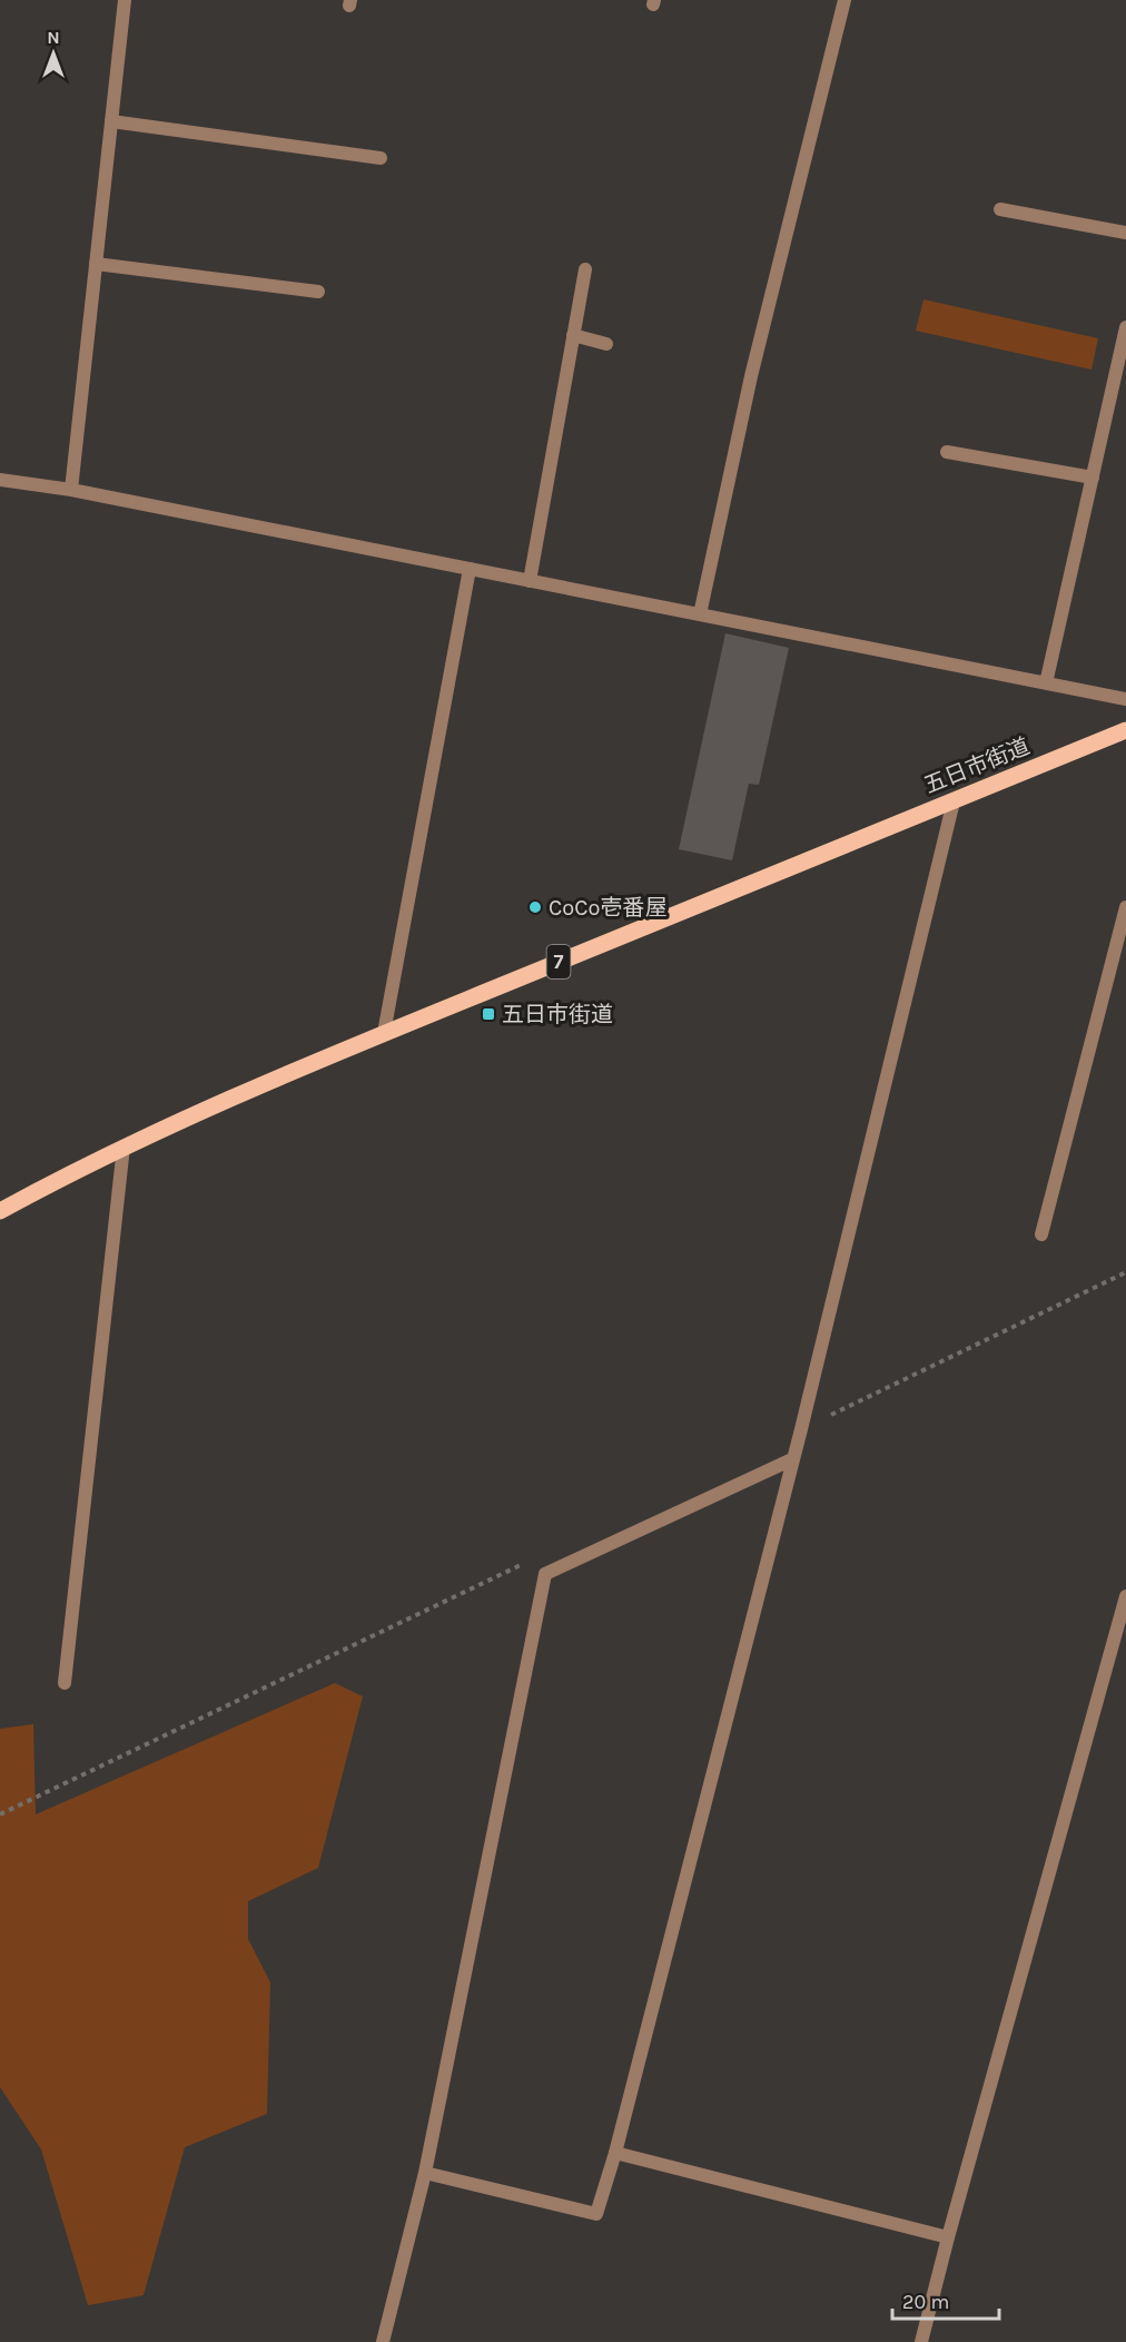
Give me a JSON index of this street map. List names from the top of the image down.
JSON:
{
  "streets": {
    "main road": ["五日市街道", "7"]
  },
  "places": {
    "other": ["CoCo壱番屋"],
    "transit": ["五日市街道"]
  },
  "scale_bar": "20 m",
  "north": "top"
}
